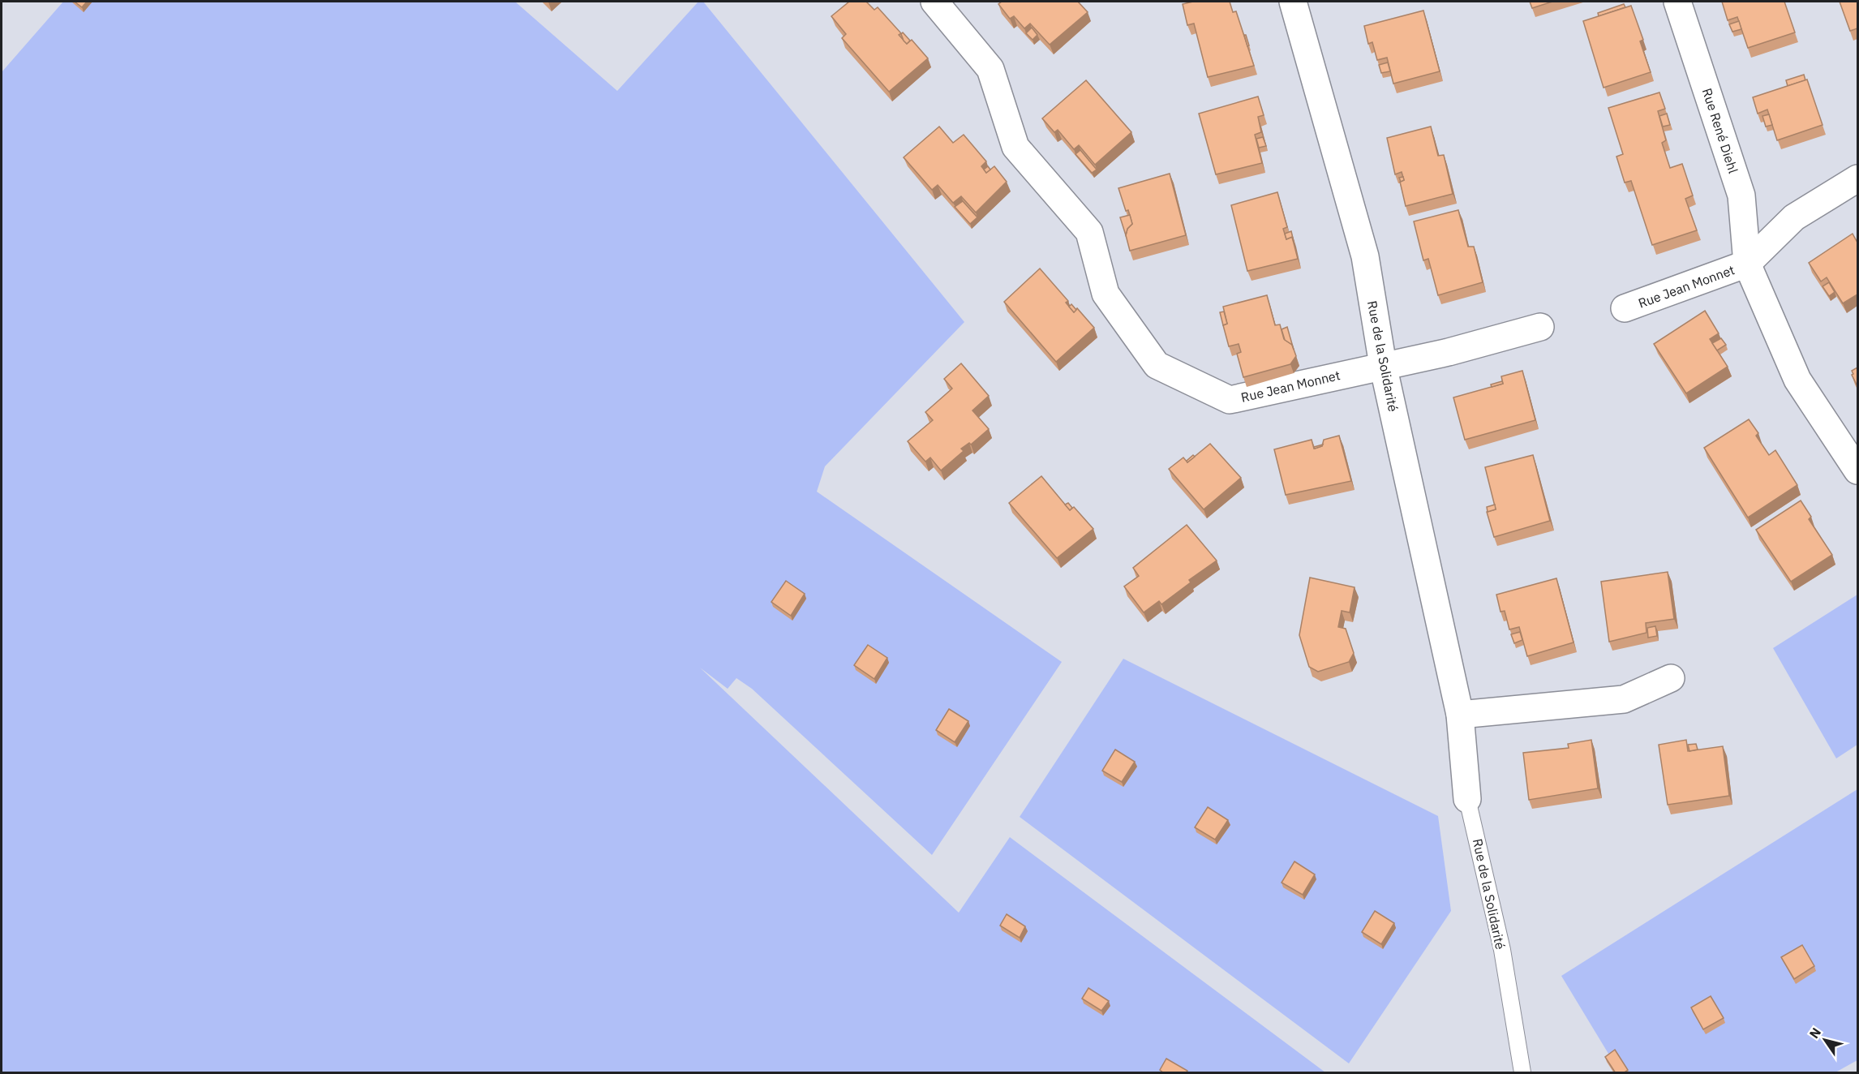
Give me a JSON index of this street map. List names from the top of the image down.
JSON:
{
  "streets": {
    "street": ["Rue René Diehl", "Rue Jean Monnet", "Rue de la Solidarité"]
  },
  "crossings": [
    ["Rue René Diehl", "Rue Jean Monnet"],
    ["Rue Jean Monnet", "Rue de la Solidarité"]
  ],
  "north": "top left"
}
